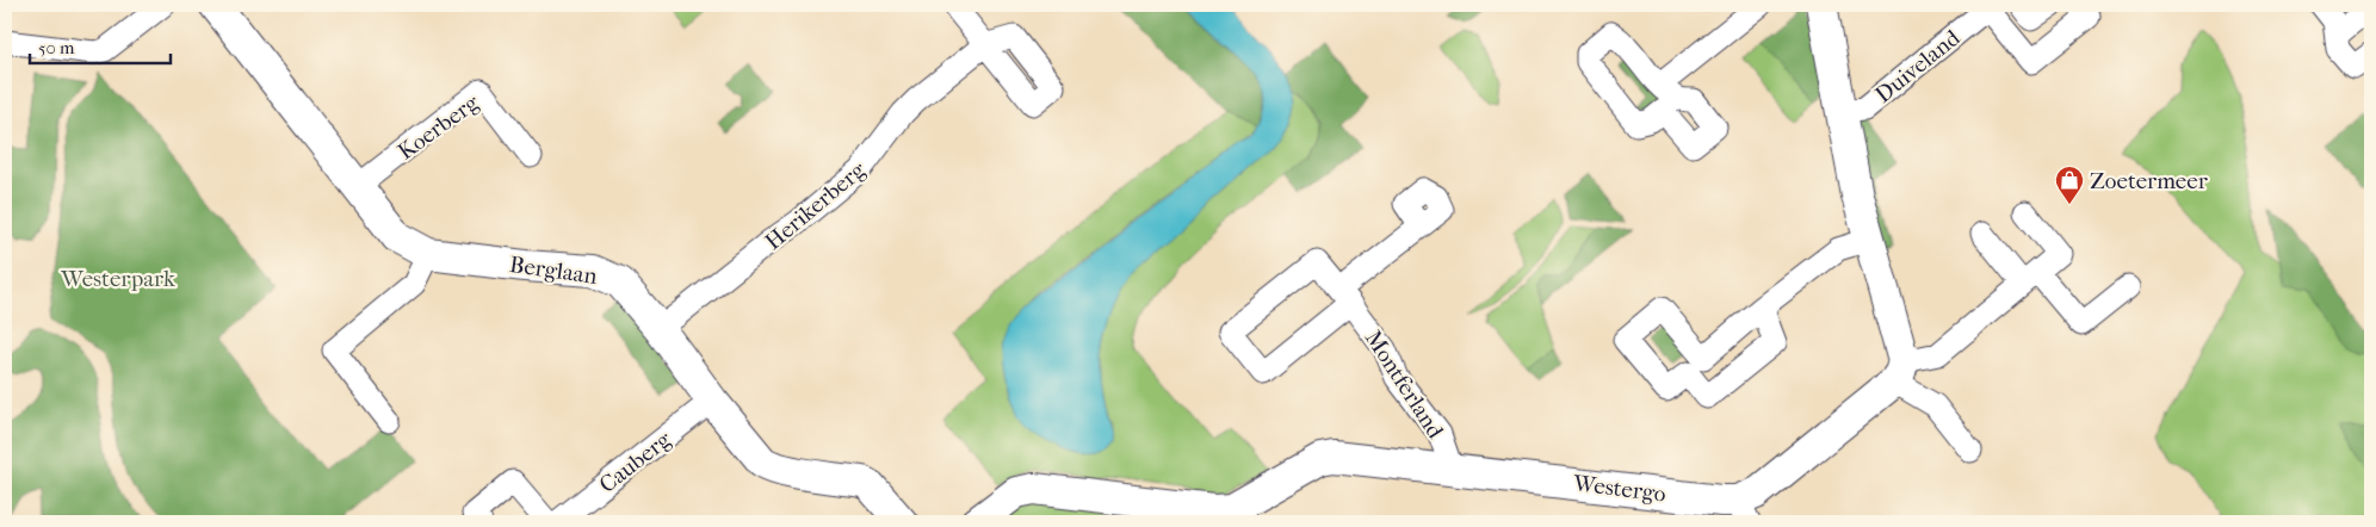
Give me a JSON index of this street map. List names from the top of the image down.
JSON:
{
  "streets": {
    "street": [
      "Duiveland",
      "Koerberg",
      "Herikerberg",
      "Berglaan",
      "Montferland",
      "Cauberg",
      "Westergo"
    ]
  },
  "crossings": [
    ["Koerberg", "Berglaan"],
    ["Herikerberg", "Berglaan"],
    ["Berglaan", "Cauberg"],
    ["Montferland", "Westergo"]
  ],
  "parks": ["Westerpark"],
  "places": {
    "shop": ["Zoetermeer"]
  },
  "scale_bar": "50 m"
}
